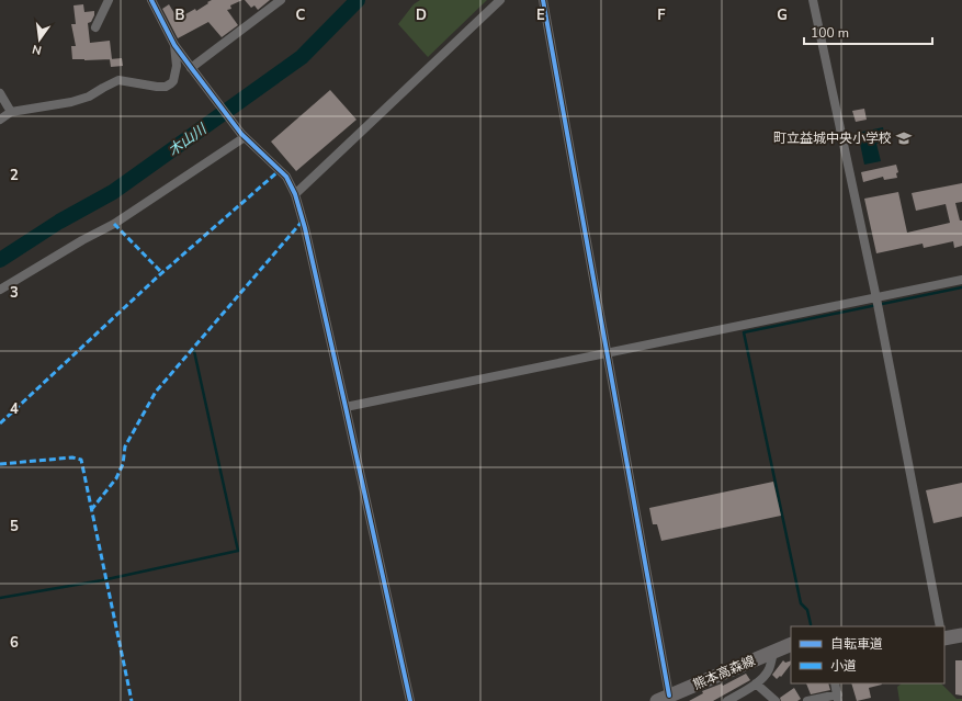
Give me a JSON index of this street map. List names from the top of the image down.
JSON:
{
  "streets": {
    "main road": ["熊本高森線"]
  },
  "water": ["木山川"],
  "places": {
    "school or university": ["町立益城中央小学校"]
  },
  "legend": ["自転車道", "小道"],
  "scale_bar": "100 m",
  "north": "bottom",
  "grid": {
    "columns": [
      "B",
      "C",
      "D",
      "E",
      "F",
      "G"
    ],
    "rows": [
      "2",
      "3",
      "4",
      "5",
      "6"
    ]
  }
}
